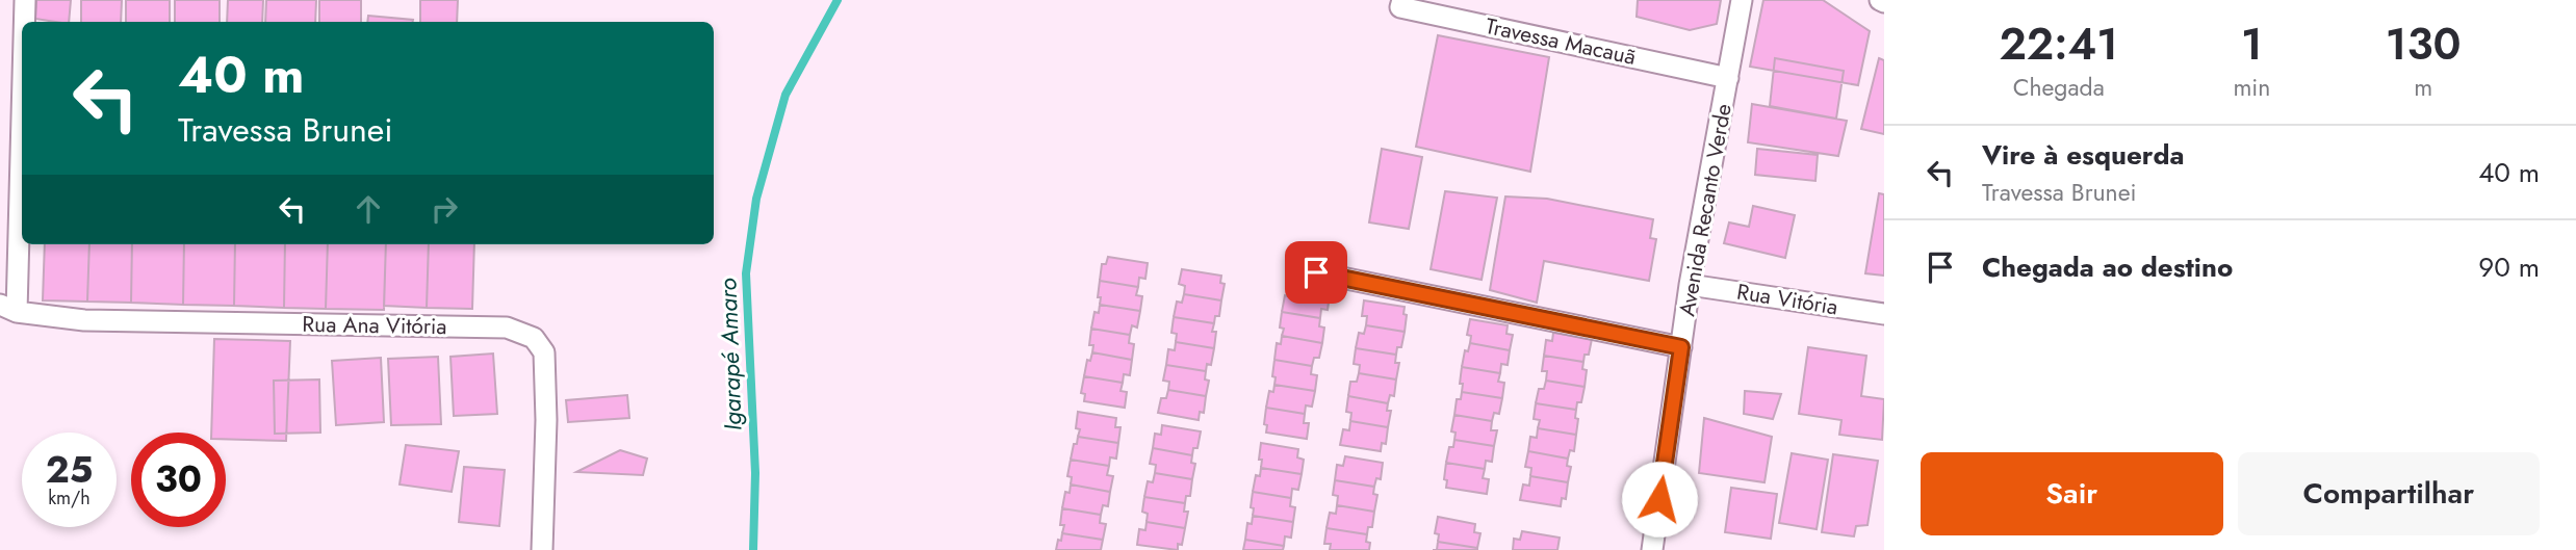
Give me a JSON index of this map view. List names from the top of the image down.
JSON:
{
  "streets": {
    "street": [
      "Travessa Macauã",
      "Avenida Recanto Verde",
      "Rua Vitória",
      "Rua Ana Vitória"
    ]
  },
  "crossings": [
    ["Travessa Macauã", "Avenida Recanto Verde"],
    ["Avenida Recanto Verde", "Rua Vitória"]
  ],
  "water": ["Igarapé Amaro"],
  "page": {
    "eta": [
      "22:41",
      "Chegada",
      "1",
      "min",
      "130",
      "m"
    ],
    "turn": ["40 m", "Travessa Brunei"],
    "list": [
      {
        "name": "Vire à esquerda",
        "note": "Travessa Brunei",
        "value": "40 m"
      },
      {
        "name": "Chegada ao destino",
        "value": "90 m"
      }
    ],
    "speed": "25 km/h",
    "limit": "30",
    "buttons": ["Sair", "Compartilhar"]
  }
}
